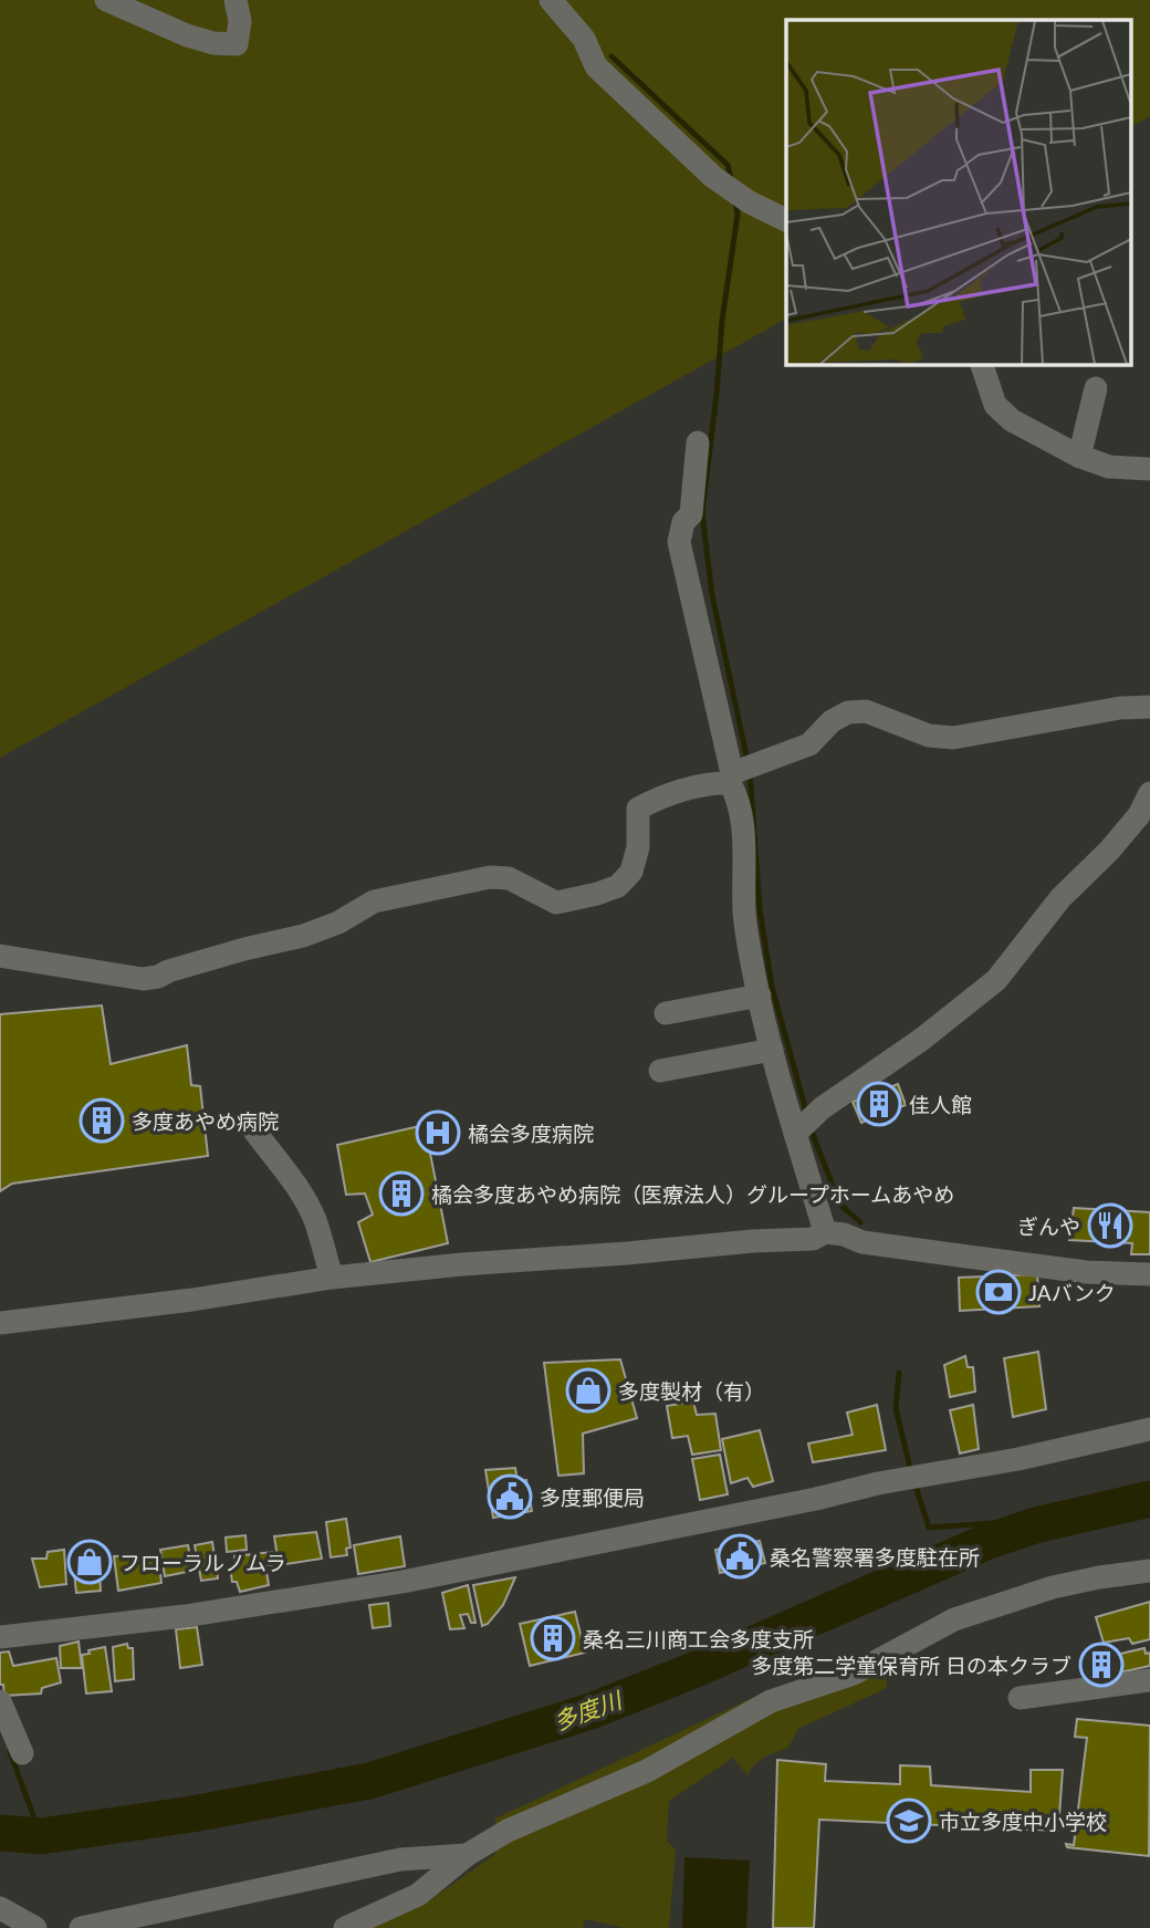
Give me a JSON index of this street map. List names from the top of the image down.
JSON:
{
  "water": ["多度川"],
  "places": {
    "building": [
      "佳人館",
      "多度あやめ病院",
      "橘会多度あやめ病院（医療法人）グループホームあやめ",
      "桑名三川商工会多度支所",
      "多度第二学童保育所 日の本クラブ"
    ],
    "hospital": ["橘会多度病院"],
    "restaurant": ["ぎんや"],
    "bank": ["JAバンク"],
    "shop": ["多度製材（有）", "フローラルノムラ"],
    "public building": ["多度郵便局", "桑名警察署多度駐在所"],
    "school or university": ["市立多度中小学校"]
  }
}
